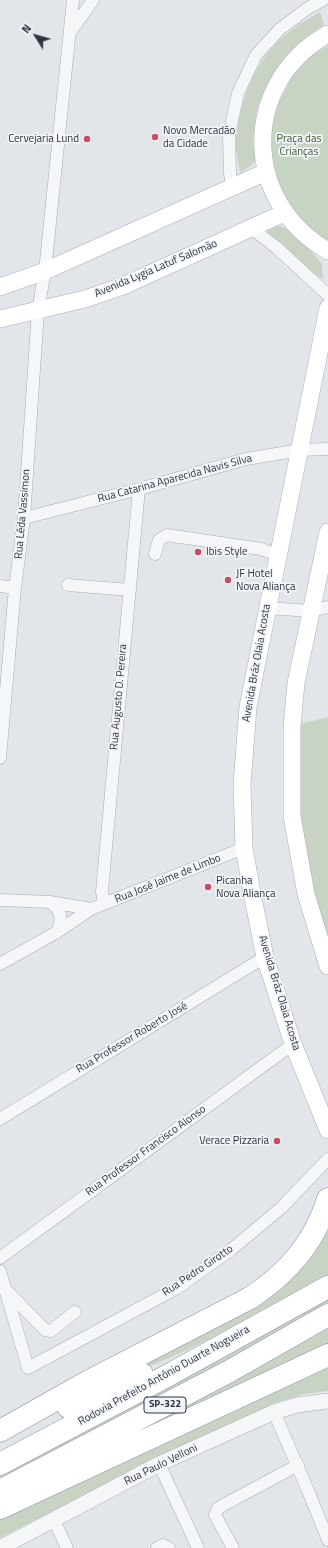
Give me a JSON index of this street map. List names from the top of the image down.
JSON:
{
  "streets": {
    "highway": ["Rodovia Prefeito Antônio Duarte Nogueira", "SP-322"],
    "main road": ["Avenida Lygia Latuf Salomão", "Avenida Bráz Olaia Acosta"],
    "street": [
      "Rua Catarina Aparecida Navis Silva",
      "Rua Lêda Vassimon",
      "Rua Augusto D. Pereira",
      "Rua José Jaime de Limbo",
      "Rua Professor Roberto José",
      "Rua Professor Francisco Alonso",
      "Rua Pedro Girotto",
      "Rua Paulo Velloni"
    ]
  },
  "crossings": [
    ["Avenida Lygia Latuf Salomão", "Rua Lêda Vassimon"],
    ["Rua Catarina Aparecida Navis Silva", "Rua Lêda Vassimon"],
    ["Rua Catarina Aparecida Navis Silva", "Avenida Bráz Olaia Acosta"],
    ["Rua Catarina Aparecida Navis Silva", "Rua Augusto D. Pereira"],
    ["Avenida Bráz Olaia Acosta", "Rua José Jaime de Limbo"],
    ["Avenida Bráz Olaia Acosta", "Rua Professor Roberto José"],
    ["Avenida Bráz Olaia Acosta", "Rua Professor Francisco Alonso"],
    ["Rua Augusto D. Pereira", "Rua José Jaime de Limbo"]
  ],
  "parks": ["Praça das Crianças"],
  "places": [
    "Novo Mercadão da Cidade",
    "Cervejaria Lund",
    "Ibis Style",
    "JF Hotel Nova Aliança",
    "Picanha Nova Aliança",
    "Verace Pizzaria"
  ],
  "north": "top left"
}
